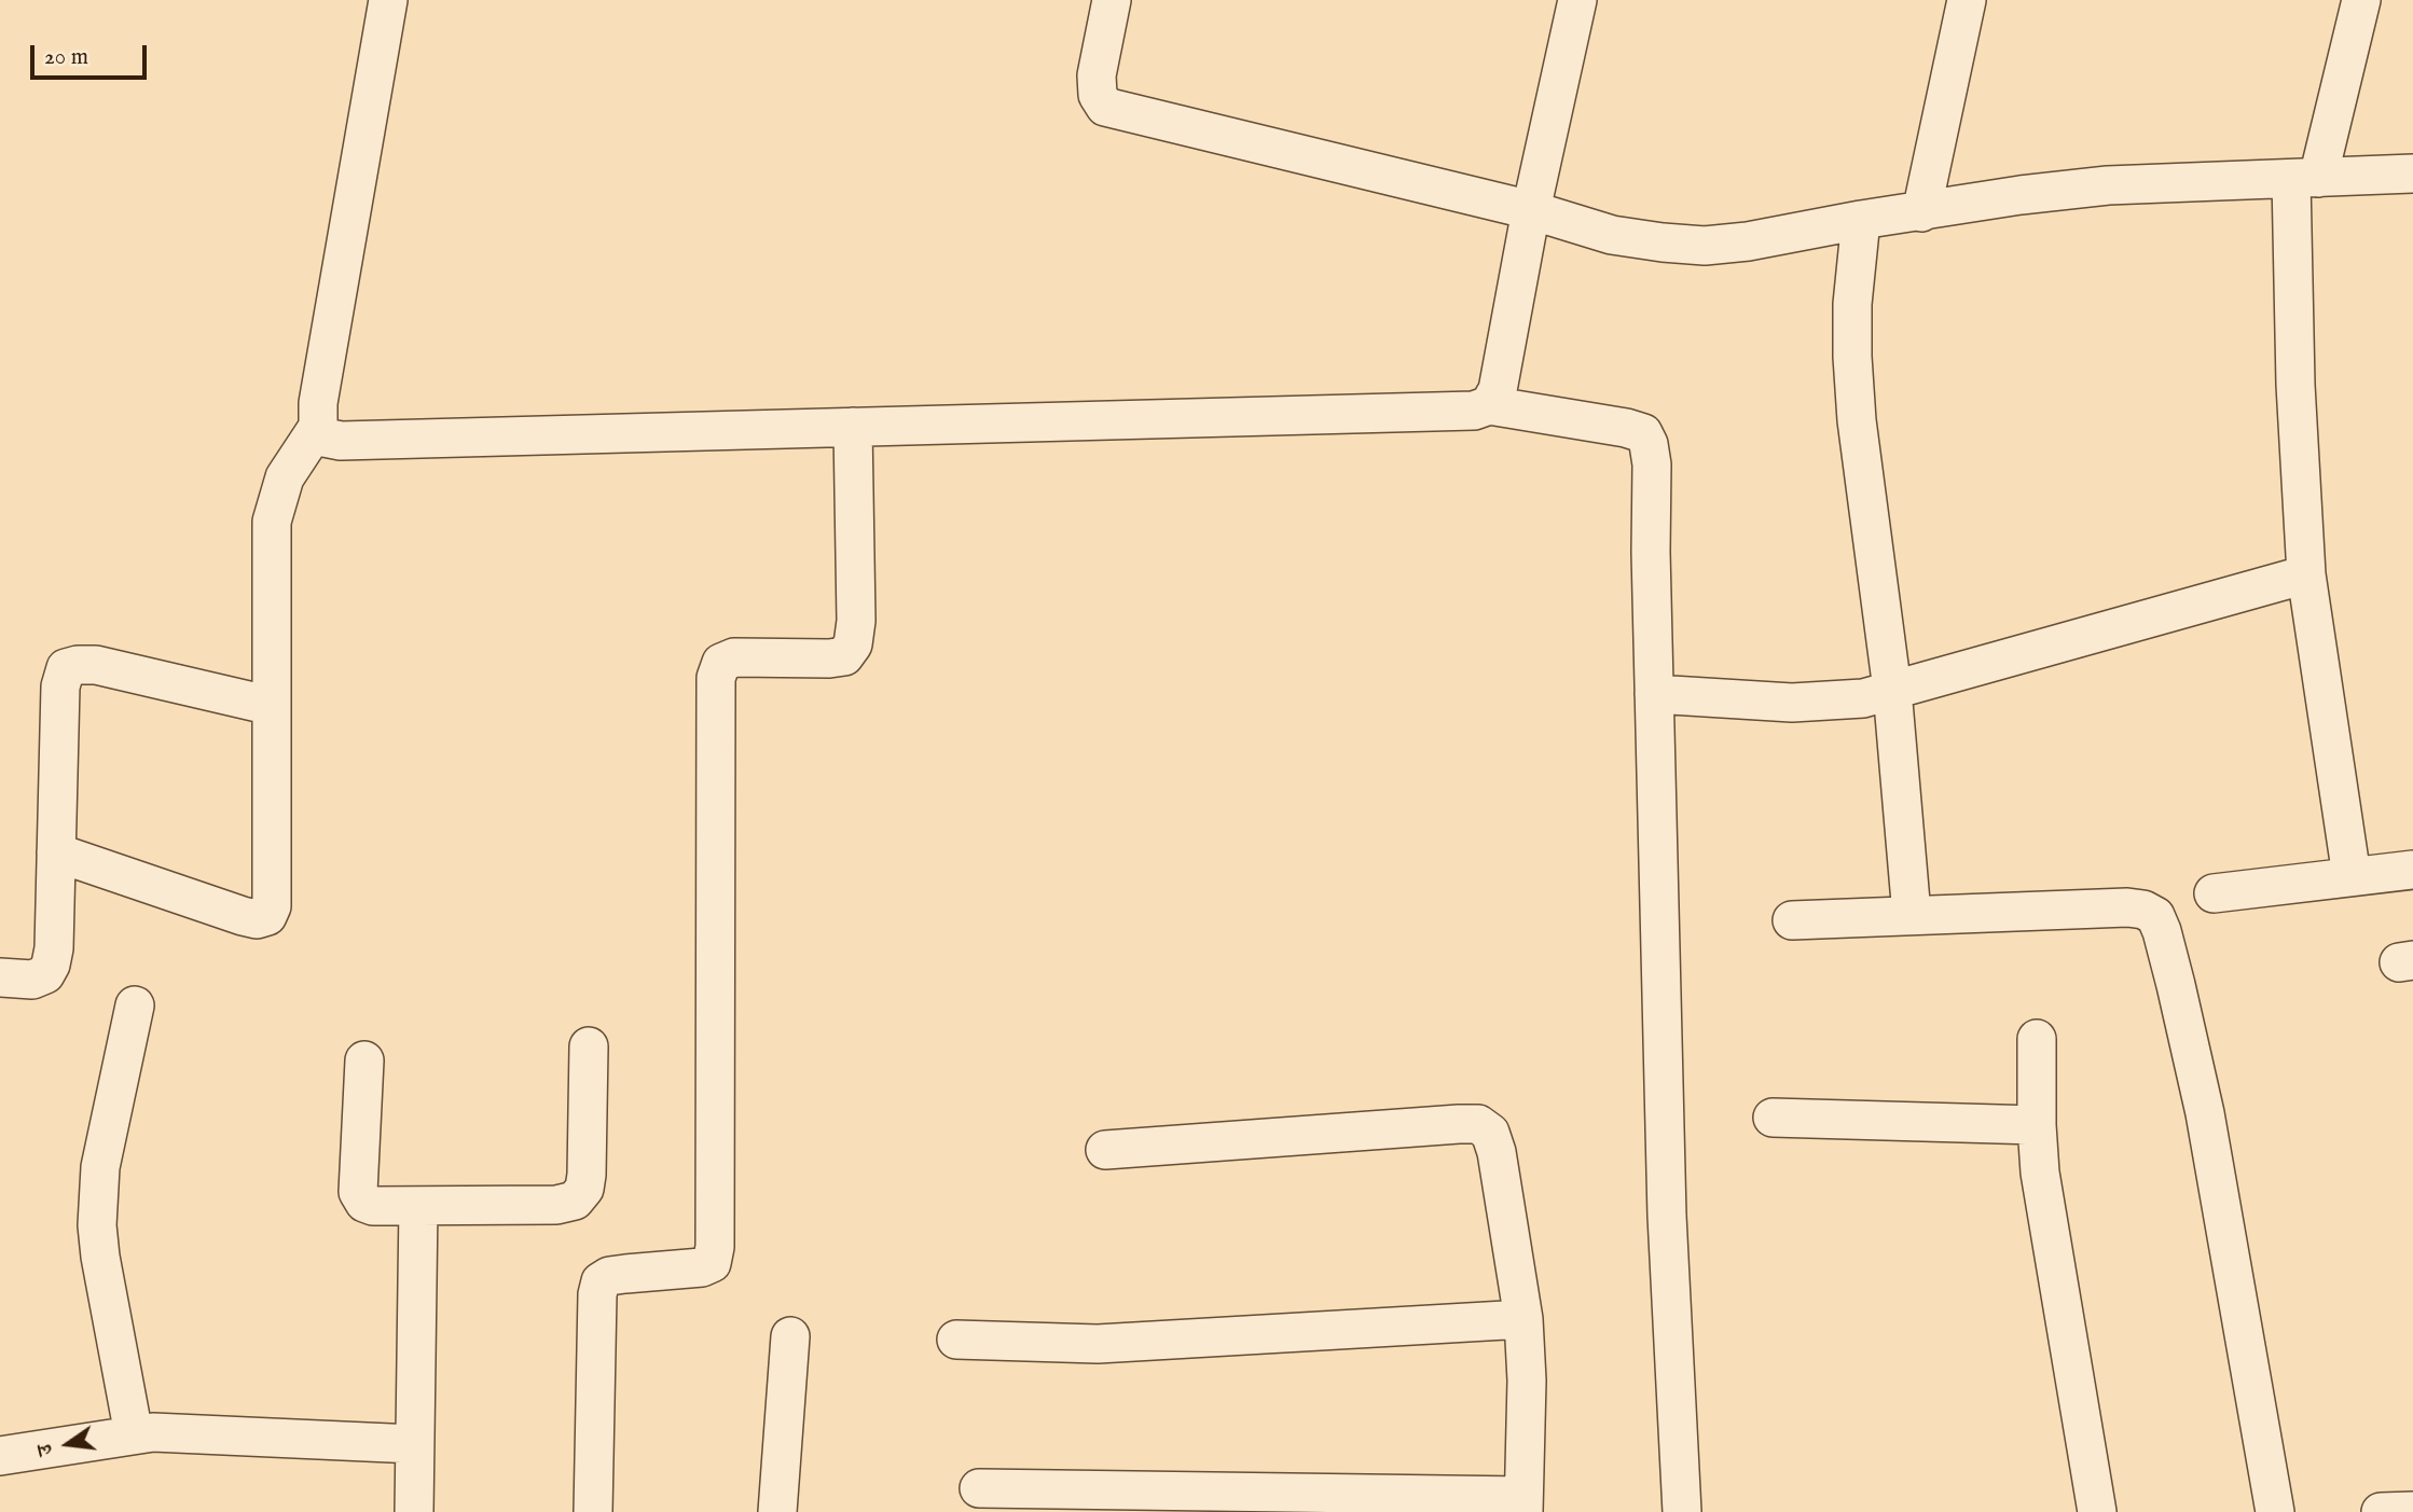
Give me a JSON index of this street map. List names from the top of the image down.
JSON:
{
  "scale_bar": "20 m",
  "north": "left"
}
